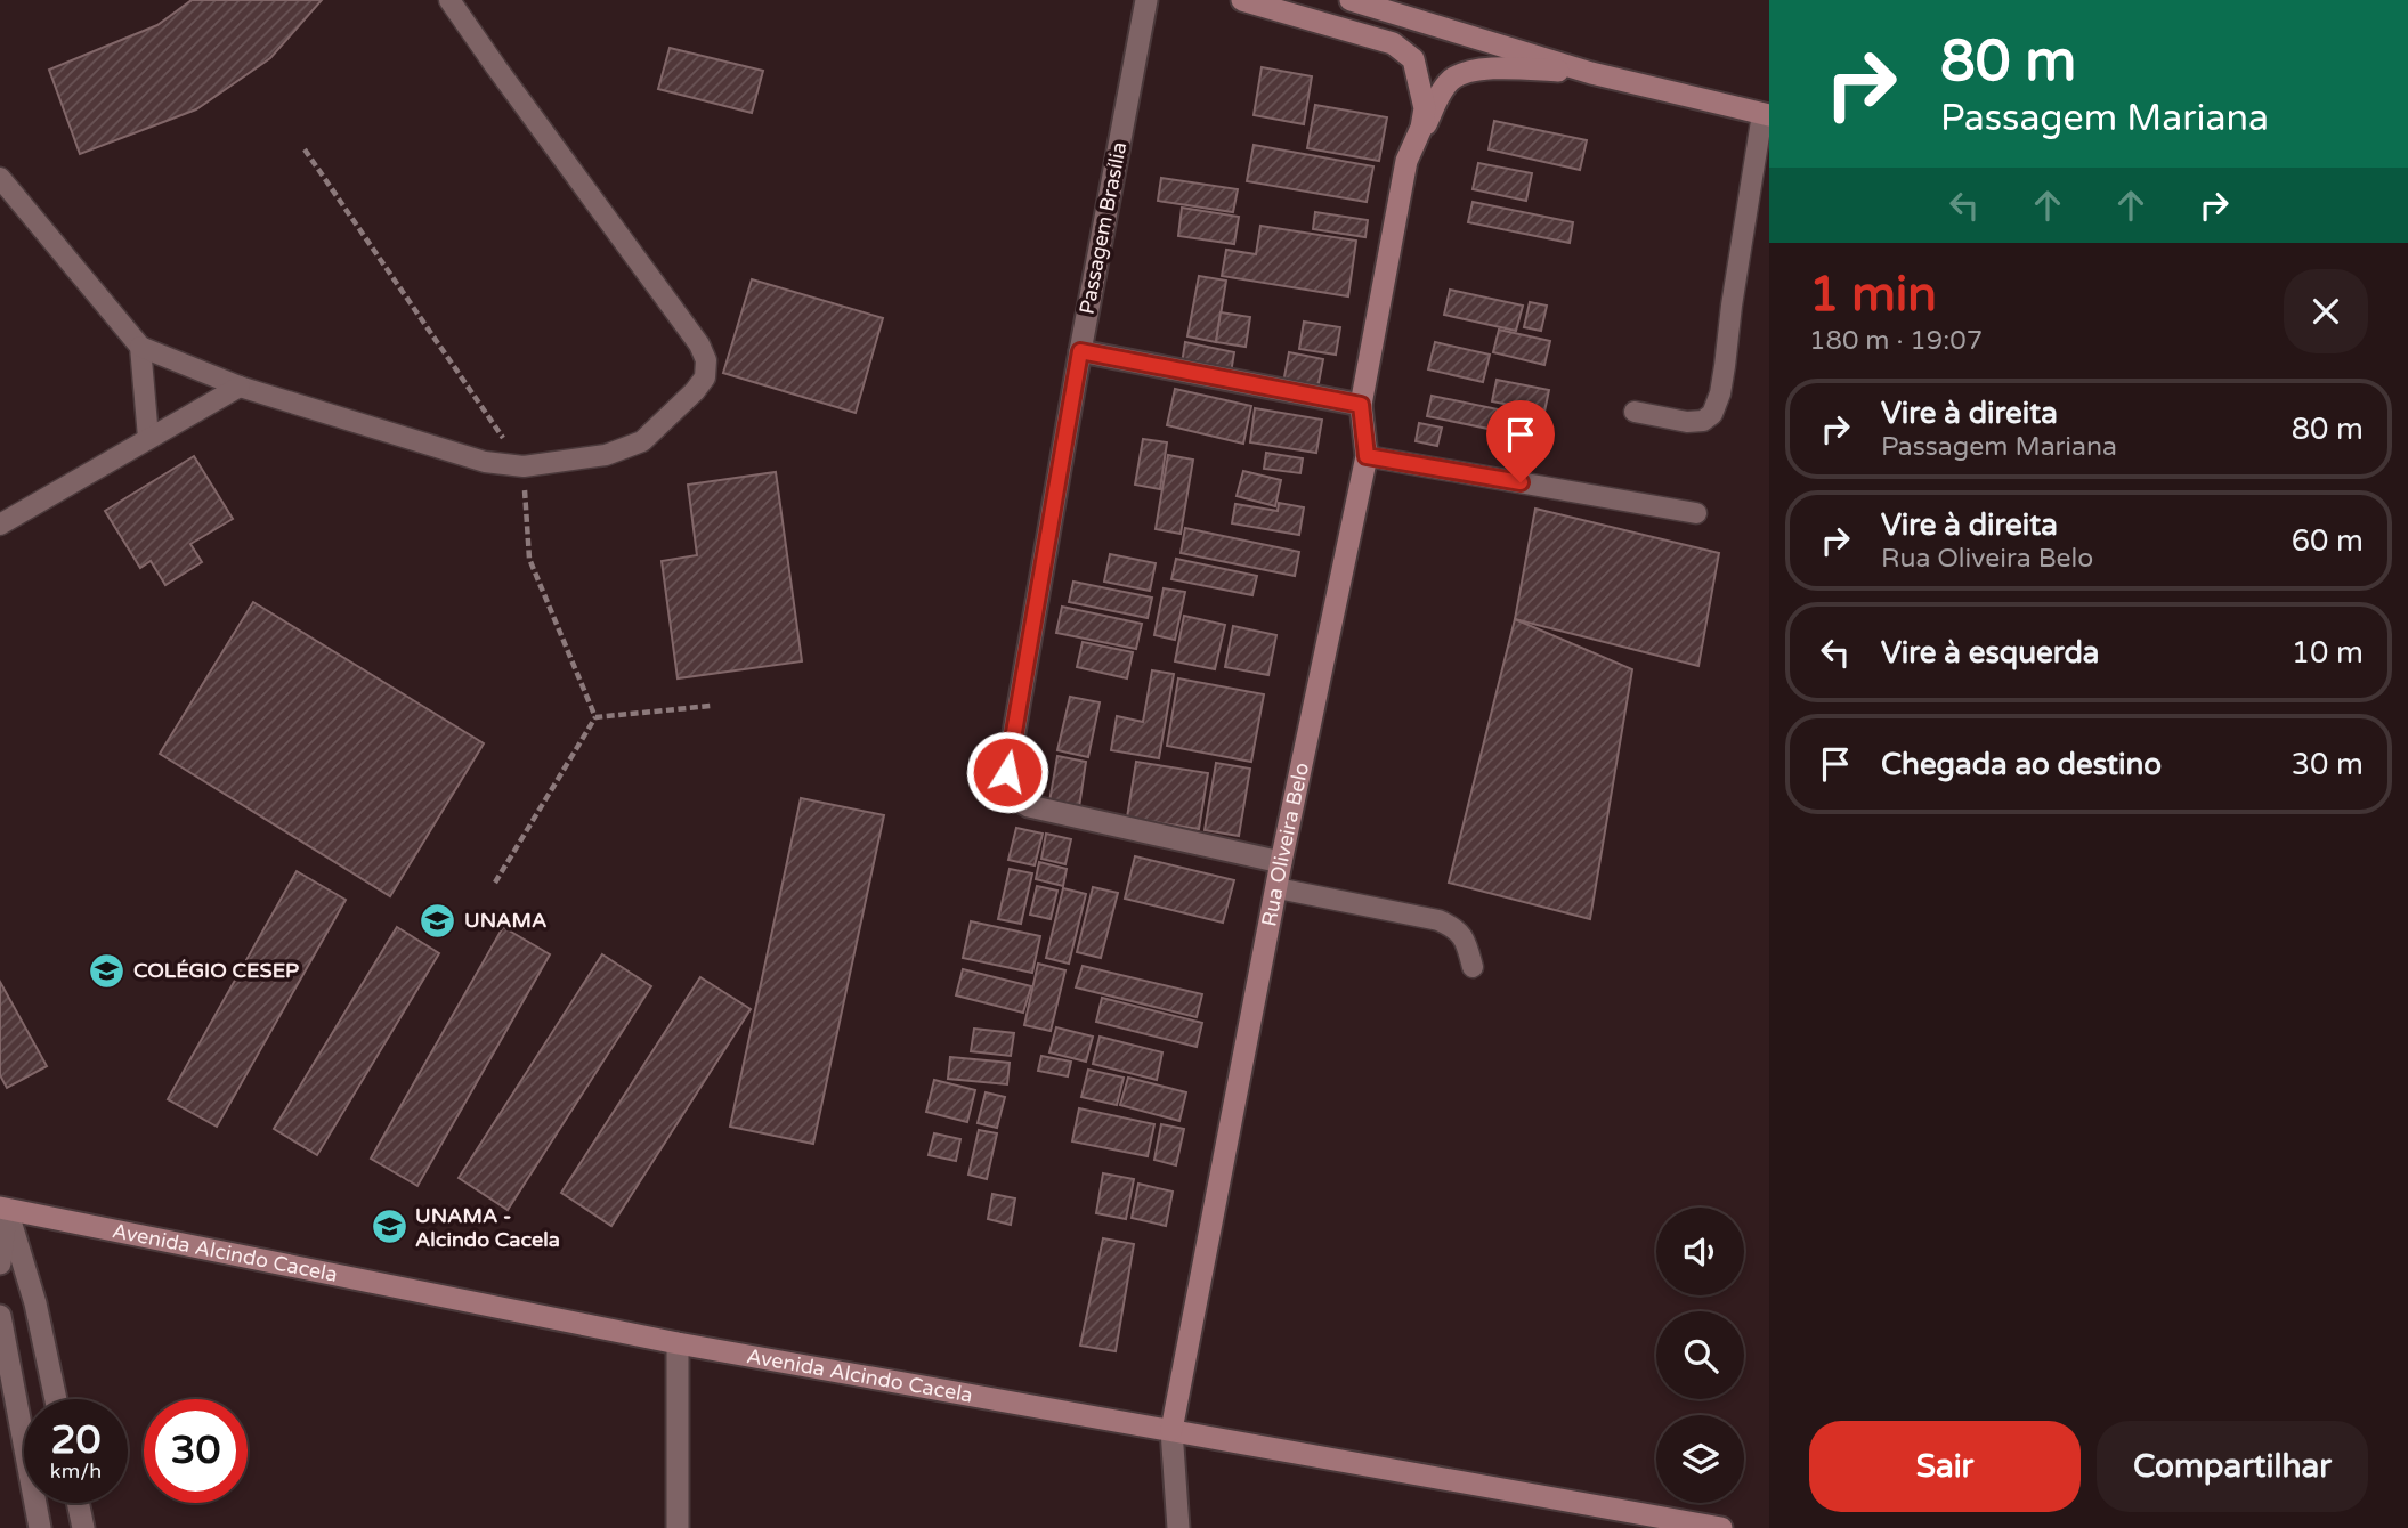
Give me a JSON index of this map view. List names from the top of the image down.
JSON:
{
  "streets": {
    "main road": ["Rua Oliveira Belo", "Avenida Alcindo Cacela"],
    "street": ["Passagem Brasília"]
  },
  "crossings": [
    ["Passagem Brasília", "Rua Oliveira Belo"],
    ["Rua Oliveira Belo", "Avenida Alcindo Cacela"]
  ],
  "places": {
    "school or university": ["UNAMA", "COLÉGIO CESEP", "UNAMA - Alcindo Cacela"]
  },
  "page": {
    "turn": ["80 m", "Passagem Mariana"],
    "heading": ["1 min", "180 m · 19:07"],
    "list": [
      {
        "name": "Vire à direita",
        "note": "Passagem Mariana",
        "value": "80 m"
      },
      {
        "name": "Vire à direita",
        "note": "Rua Oliveira Belo",
        "value": "60 m"
      },
      {
        "name": "Vire à esquerda",
        "value": "10 m"
      },
      {
        "name": "Chegada ao destino",
        "value": "30 m"
      }
    ],
    "speed": "20 km/h",
    "limit": "30",
    "buttons": ["Sair", "Compartilhar"]
  }
}
